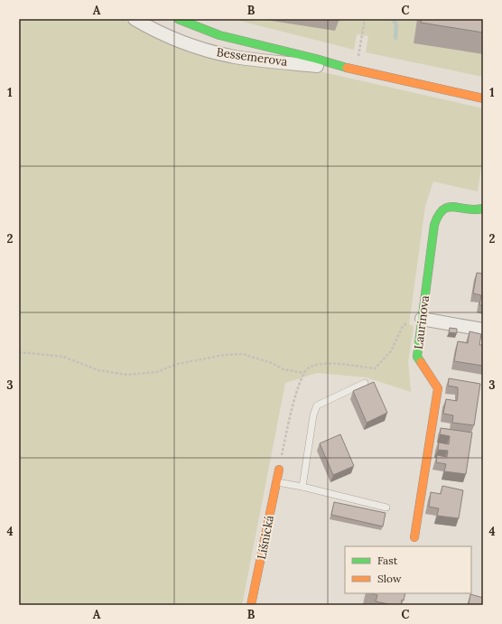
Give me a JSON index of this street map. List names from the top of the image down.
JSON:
{
  "streets": {
    "street": ["Bessemerova", "Laurinova", "Líšnická"]
  },
  "legend": ["Fast", "Slow"],
  "grid": {
    "columns": ["A", "B", "C"],
    "rows": [
      "1",
      "2",
      "3",
      "4"
    ]
  }
}
